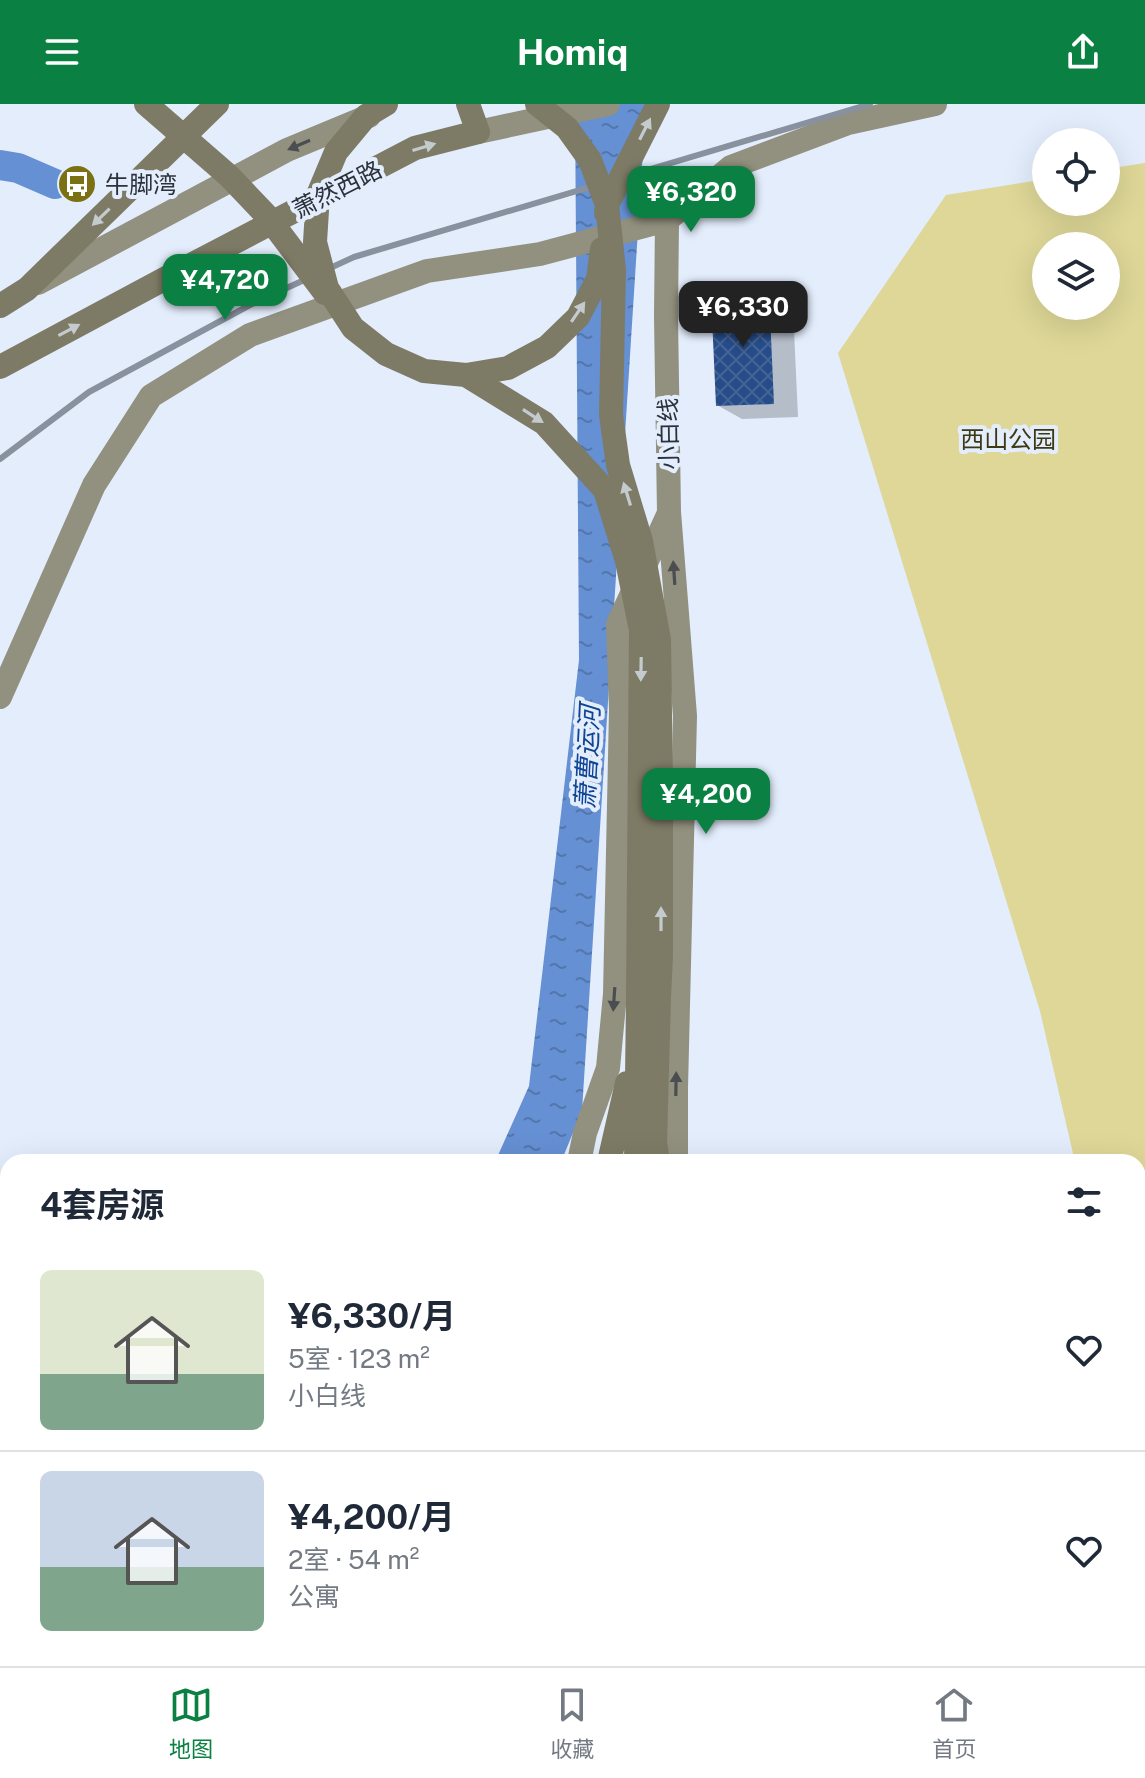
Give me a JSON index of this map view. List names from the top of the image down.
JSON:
{
  "streets": {
    "main road": ["萧然西路", "小白线"]
  },
  "water": ["萧曹运河"],
  "parks": ["西山公园"],
  "places": {
    "bus stop": ["牛脚湾"]
  },
  "page": {
    "header": "Homiq",
    "price": [
      "¥6,320",
      "¥4,720",
      "¥6,330",
      "¥4,200"
    ],
    "heading": "4套房源",
    "list": [
      {
        "name": "¥6,330/月",
        "note": "5室 · 123 m² · 小白线"
      },
      {
        "name": "¥4,200/月",
        "note": "2室 · 54 m² · 公寓"
      }
    ],
    "tabs": ["地图", "收藏", "首页"]
  }
}
